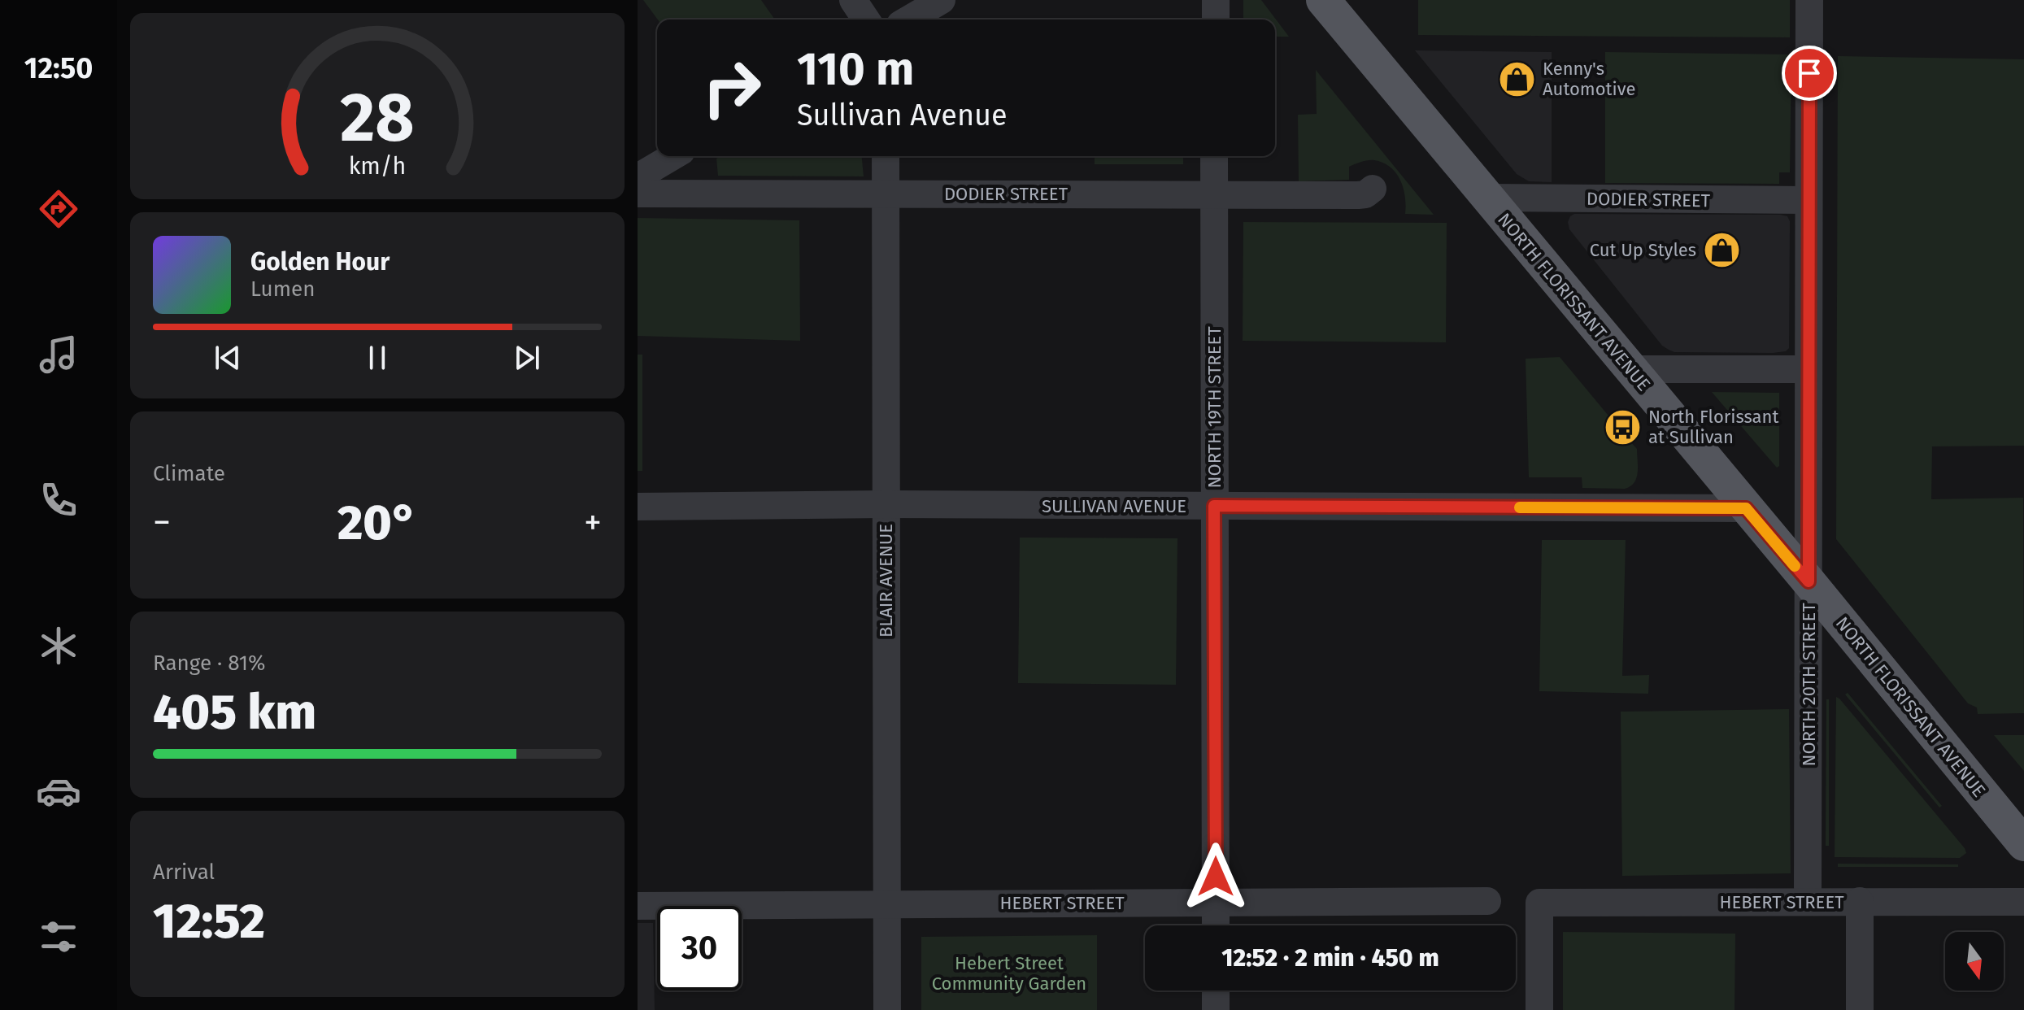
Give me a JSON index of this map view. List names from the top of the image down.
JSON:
{
  "streets": {
    "main road": ["NORTH FLORISSANT AVENUE"],
    "street": [
      "DODIER STREET",
      "NORTH 19TH STREET",
      "SULLIVAN AVENUE",
      "BLAIR AVENUE",
      "NORTH 20TH STREET",
      "HEBERT STREET"
    ]
  },
  "crossings": [
    ["DODIER STREET", "NORTH FLORISSANT AVENUE"],
    ["DODIER STREET", "NORTH 19TH STREET"],
    ["DODIER STREET", "BLAIR AVENUE"],
    ["DODIER STREET", "NORTH 20TH STREET"],
    ["NORTH FLORISSANT AVENUE", "SULLIVAN AVENUE"],
    ["NORTH FLORISSANT AVENUE", "NORTH 20TH STREET"],
    ["NORTH 19TH STREET", "SULLIVAN AVENUE"],
    ["NORTH 19TH STREET", "HEBERT STREET"],
    ["SULLIVAN AVENUE", "BLAIR AVENUE"],
    ["BLAIR AVENUE", "HEBERT STREET"],
    ["NORTH 20TH STREET", "HEBERT STREET"]
  ],
  "parks": ["Hebert Street Community Garden"],
  "places": {
    "shop": ["Kenny's Automotive", "Cut Up Styles"],
    "bus stop": ["North Florissant at Sullivan"]
  },
  "north": "bottom",
  "page": {
    "tabs": "12:50",
    "turn": ["110 m", "Sullivan Avenue"],
    "song": ["Golden Hour", "Lumen"],
    "tile": [
      "Climate",
      ["Range · 81%", "405 km"],
      ["Arrival", "12:52"]
    ],
    "heat": ["−", "20°", "+"],
    "limit": "30",
    "trip": "12:52 · 2 min · 450 m",
    "gauge": ["28", "km/h"]
  }
}
